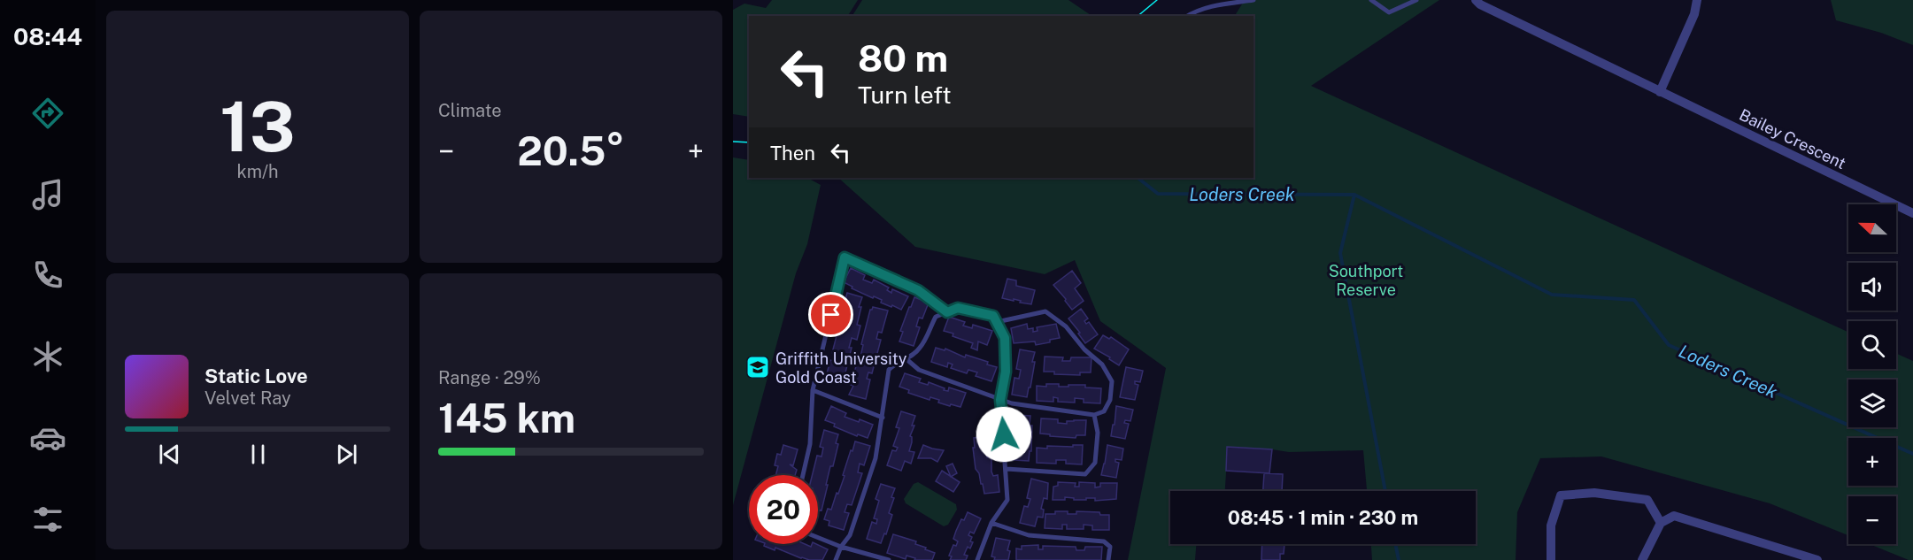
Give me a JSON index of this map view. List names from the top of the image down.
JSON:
{
  "streets": {
    "street": ["Bailey Crescent"]
  },
  "water": ["Loders Creek"],
  "parks": ["Southport Reserve"],
  "places": {
    "school or university": ["Griffith University Gold Coast"]
  },
  "north": "left",
  "page": {
    "tabs": "08:44",
    "tile": [
      ["13", "km/h"],
      "Climate",
      ["Range · 29%", "145 km"]
    ],
    "turn": ["80 m", "Turn left"],
    "then": "Then",
    "heat": ["−", "20.5°", "+"],
    "map_buttons": ["+", "−"],
    "song": ["Static Love", "Velvet Ray"],
    "limit": "20",
    "trip": "08:45 · 1 min · 230 m"
  }
}
